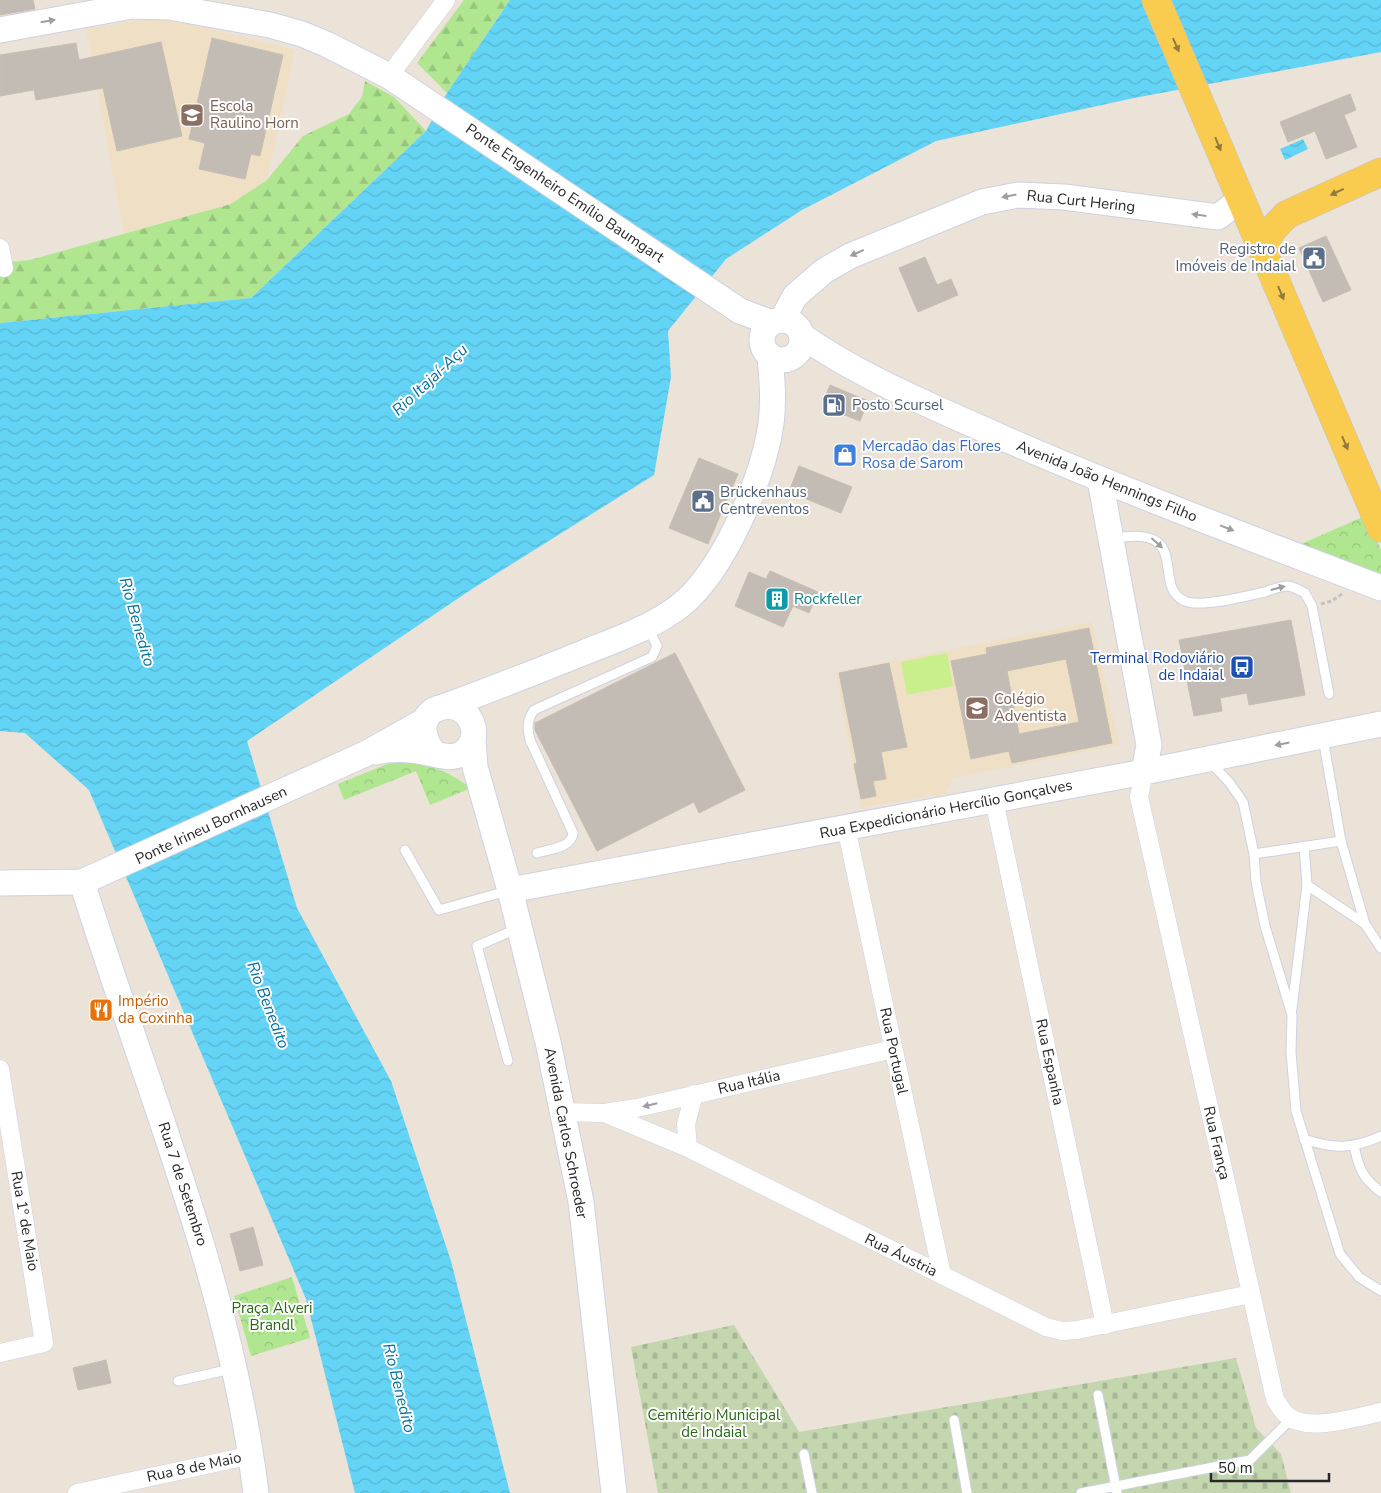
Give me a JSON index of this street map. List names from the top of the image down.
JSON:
{
  "streets": {
    "main road": [
      "Ponte Engenheiro Emílio Baumgart",
      "Rua Curt Hering",
      "Avenida João Hennings Filho",
      "Rua Expedicionário Hercílio Gonçalves",
      "Ponte Irineu Bornhausen",
      "Avenida Carlos Schroeder",
      "Rua 7 de Setembro"
    ],
    "street": [
      "Rua Portugal",
      "Rua Espanha",
      "Rua Itália",
      "Rua França",
      "Rua 1º de Maio",
      "Rua Áustria",
      "Rua 8 de Maio"
    ]
  },
  "crossings": [
    ["Ponte Engenheiro Emílio Baumgart", "Rua Curt Hering"],
    ["Ponte Engenheiro Emílio Baumgart", "Avenida João Hennings Filho"],
    ["Rua Curt Hering", "Avenida João Hennings Filho"],
    ["Rua Expedicionário Hercílio Gonçalves", "Rua Portugal"],
    ["Rua Expedicionário Hercílio Gonçalves", "Rua Espanha"],
    ["Rua Expedicionário Hercílio Gonçalves", "Avenida Carlos Schroeder"],
    ["Rua Expedicionário Hercílio Gonçalves", "Rua França"],
    ["Ponte Irineu Bornhausen", "Rua 7 de Setembro"],
    ["Rua Portugal", "Rua Itália"],
    ["Rua Portugal", "Rua Áustria"],
    ["Rua Espanha", "Rua Áustria"],
    ["Rua Itália", "Rua Áustria"],
    ["Avenida Carlos Schroeder", "Rua Áustria"],
    ["Rua França", "Rua Áustria"],
    ["Rua 7 de Setembro", "Rua 8 de Maio"]
  ],
  "one_way": ["Rua Curt Hering", "Avenida João Hennings Filho"],
  "water": ["Rio Itajaí-Açu", "Rio Benedito"],
  "parks": ["Praça Alveri Brandl", "Cemitério Municipal de Indaial"],
  "places": {
    "school or university": ["Escola Raulino Horn", "Colégio Adventista"],
    "public building": ["Registro de Imóveis de Indaial", "Brückenhaus Centreventos"],
    "fuel station": ["Posto Scursel"],
    "shop": ["Mercadão das Flores Rosa de Sarom"],
    "building": ["Rockfeller"],
    "bus stop": ["Terminal Rodoviário de Indaial"],
    "restaurant": ["Império da Coxinha"]
  },
  "scale_bar": "50 m"
}
